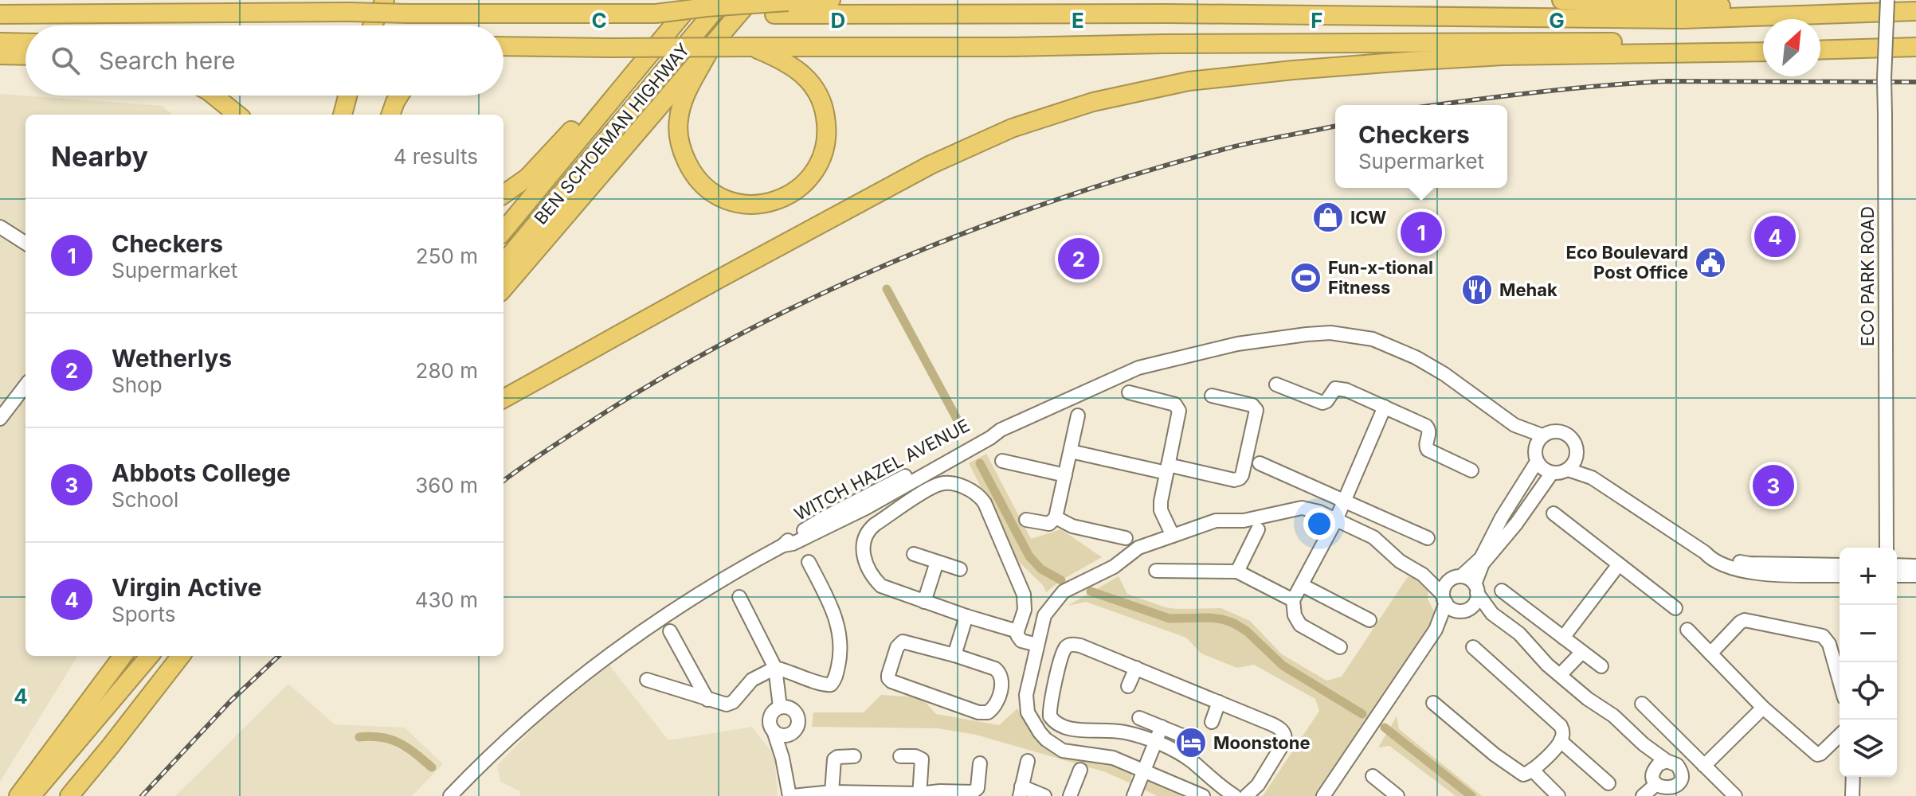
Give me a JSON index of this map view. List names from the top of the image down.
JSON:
{
  "streets": {
    "highway": ["BEN SCHOEMAN HIGHWAY"],
    "street": ["ECO PARK ROAD", "WITCH HAZEL AVENUE"]
  },
  "places": {
    "shop": ["ICW"],
    "public building": ["Eco Boulevard Post Office"],
    "sports": ["Fun-x-tional Fitness"],
    "restaurant": ["Mehak"],
    "hotel": ["Moonstone"]
  },
  "north": "top right",
  "page": {
    "search": "Search here",
    "popup": ["Checkers", "Supermarket"],
    "heading": ["Nearby", "4 results"],
    "list": [
      {
        "mark": "1",
        "name": "Checkers",
        "note": "Supermarket",
        "value": "250 m"
      },
      {
        "mark": "2",
        "name": "Wetherlys",
        "note": "Shop",
        "value": "280 m"
      },
      {
        "mark": "3",
        "name": "Abbots College",
        "note": "School",
        "value": "360 m"
      },
      {
        "mark": "4",
        "name": "Virgin Active",
        "note": "Sports",
        "value": "430 m"
      }
    ],
    "pins": [
      "1",
      "4",
      "2",
      "3"
    ],
    "map_buttons": ["+", "−"]
  },
  "grid": {
    "columns": [
      "C",
      "D",
      "E",
      "F",
      "G"
    ],
    "rows": ["4"]
  }
}
